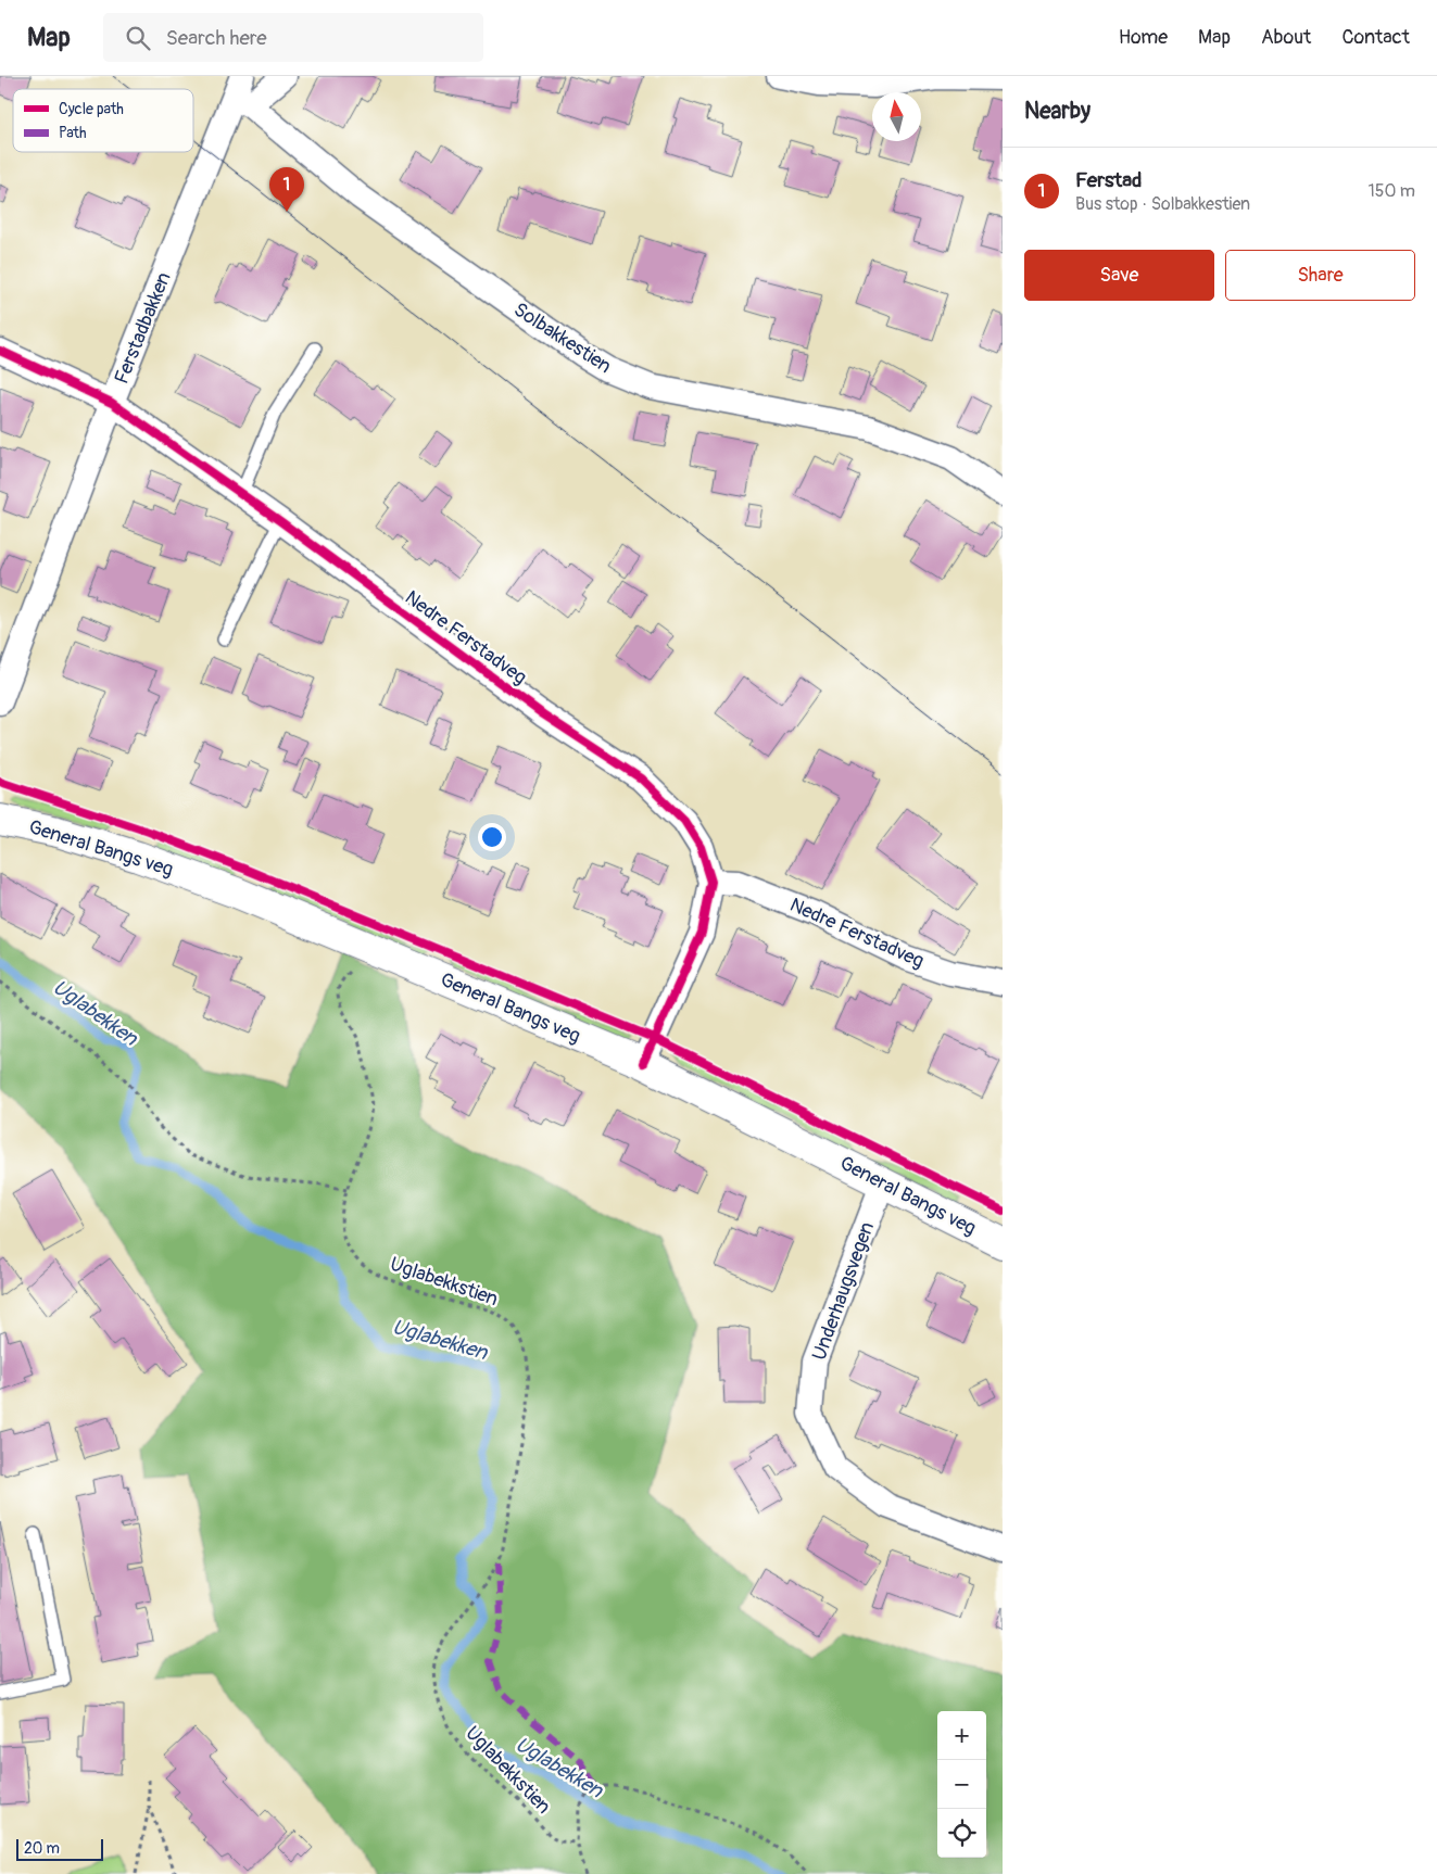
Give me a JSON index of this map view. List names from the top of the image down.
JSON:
{
  "streets": {
    "street": [
      "Ferstadbakken",
      "Solbakkestien",
      "Nedre Ferstadveg",
      "General Bangs veg",
      "Underhaugsvegen"
    ],
    "path": ["Uglabekkstien"]
  },
  "crossings": [
    ["Ferstadbakken", "Solbakkestien"],
    ["Ferstadbakken", "Nedre Ferstadveg"],
    ["Nedre Ferstadveg", "General Bangs veg"],
    ["General Bangs veg", "Uglabekkstien"],
    ["General Bangs veg", "Underhaugsvegen"]
  ],
  "water": ["Uglabekken"],
  "legend": ["Cycle path", "Path"],
  "scale_bar": "20 m",
  "north": "top",
  "page": {
    "header": "Map",
    "search": "Search here",
    "nav": [
      "Home",
      "Map",
      "About",
      "Contact"
    ],
    "heading": "Nearby",
    "list": [
      {
        "mark": "1",
        "name": "Ferstad",
        "note": "Bus stop · Solbakkestien",
        "value": "150 m"
      }
    ],
    "pins": "1",
    "buttons": ["Save", "Share"],
    "map_buttons": ["+", "−"],
    "scale": "20 m"
  }
}
